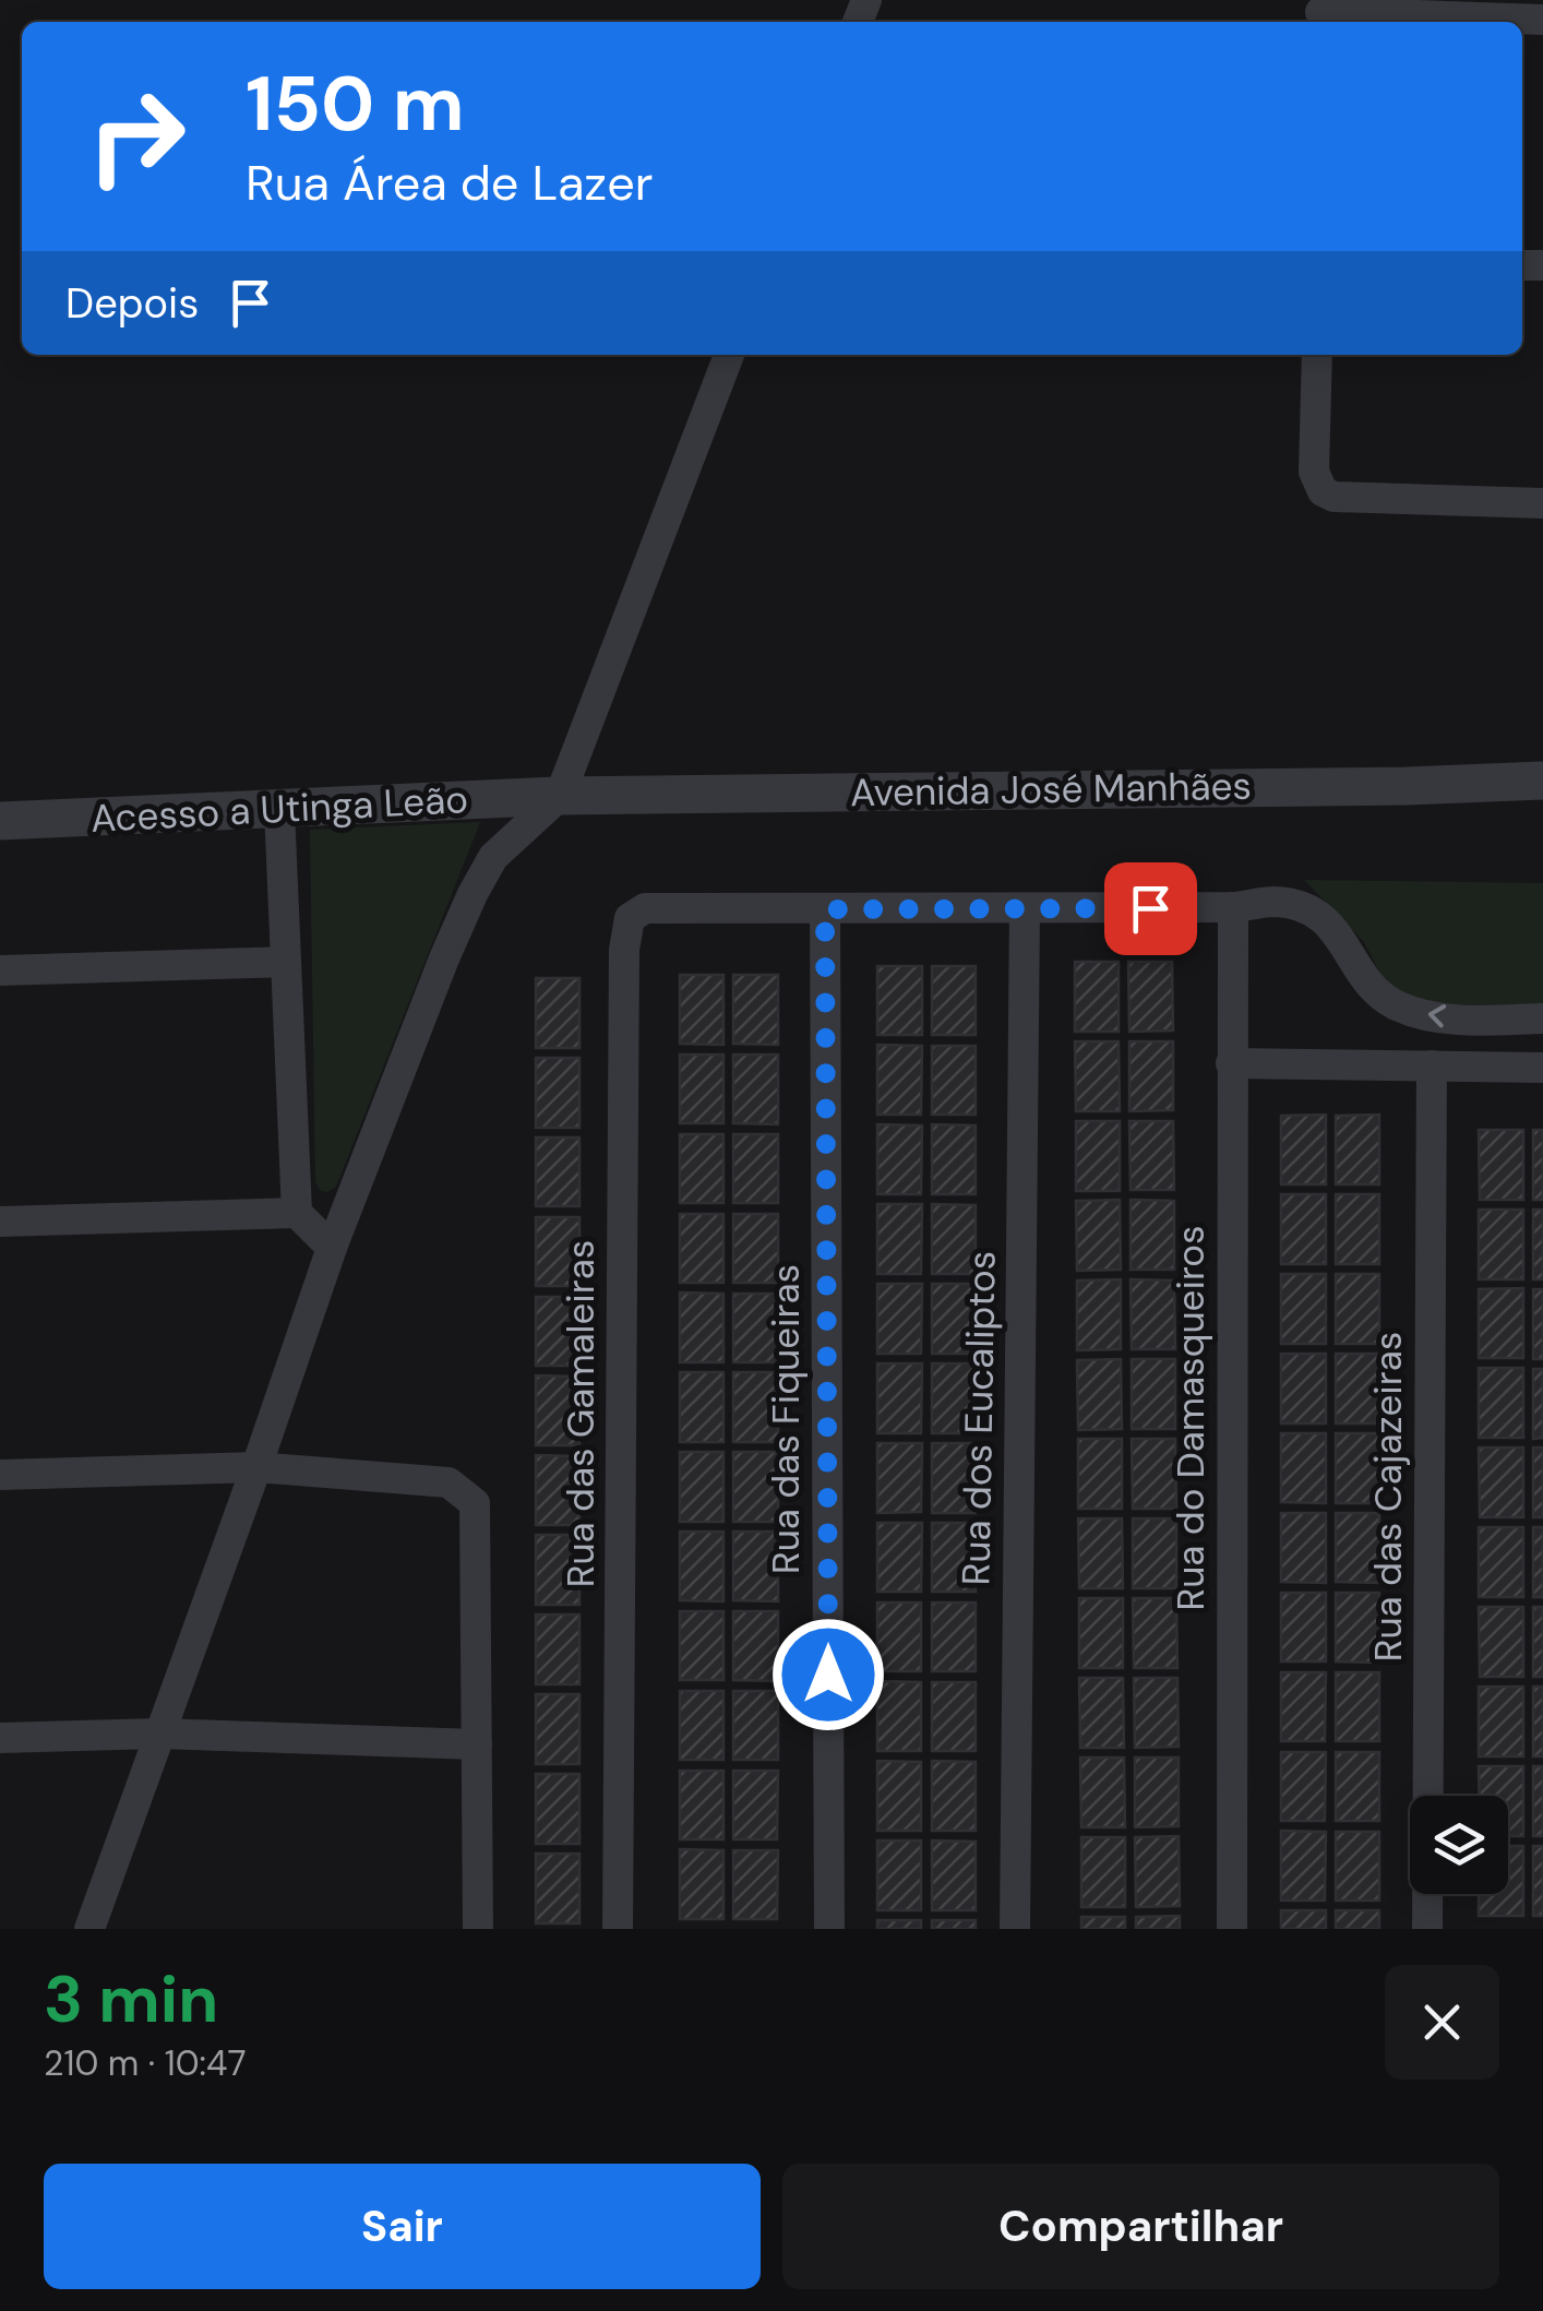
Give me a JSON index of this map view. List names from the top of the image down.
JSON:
{
  "streets": {
    "street": [
      "Avenida José Manhães",
      "Acesso a Utinga Leão",
      "Rua das Gamaleiras",
      "Rua dos Eucaliptos",
      "Rua do Damasqueiros",
      "Rua das Fiqueiras",
      "Rua das Cajazeiras"
    ]
  },
  "crossings": [
    ["Avenida José Manhães", "Acesso a Utinga Leão"],
    ["Rua das Gamaleiras", "Rua das Fiqueiras"]
  ],
  "page": {
    "turn": ["150 m", "Rua Área de Lazer"],
    "then": "Depois",
    "heading": ["3 min", "210 m · 10:47"],
    "buttons": ["Sair", "Compartilhar"]
  }
}
